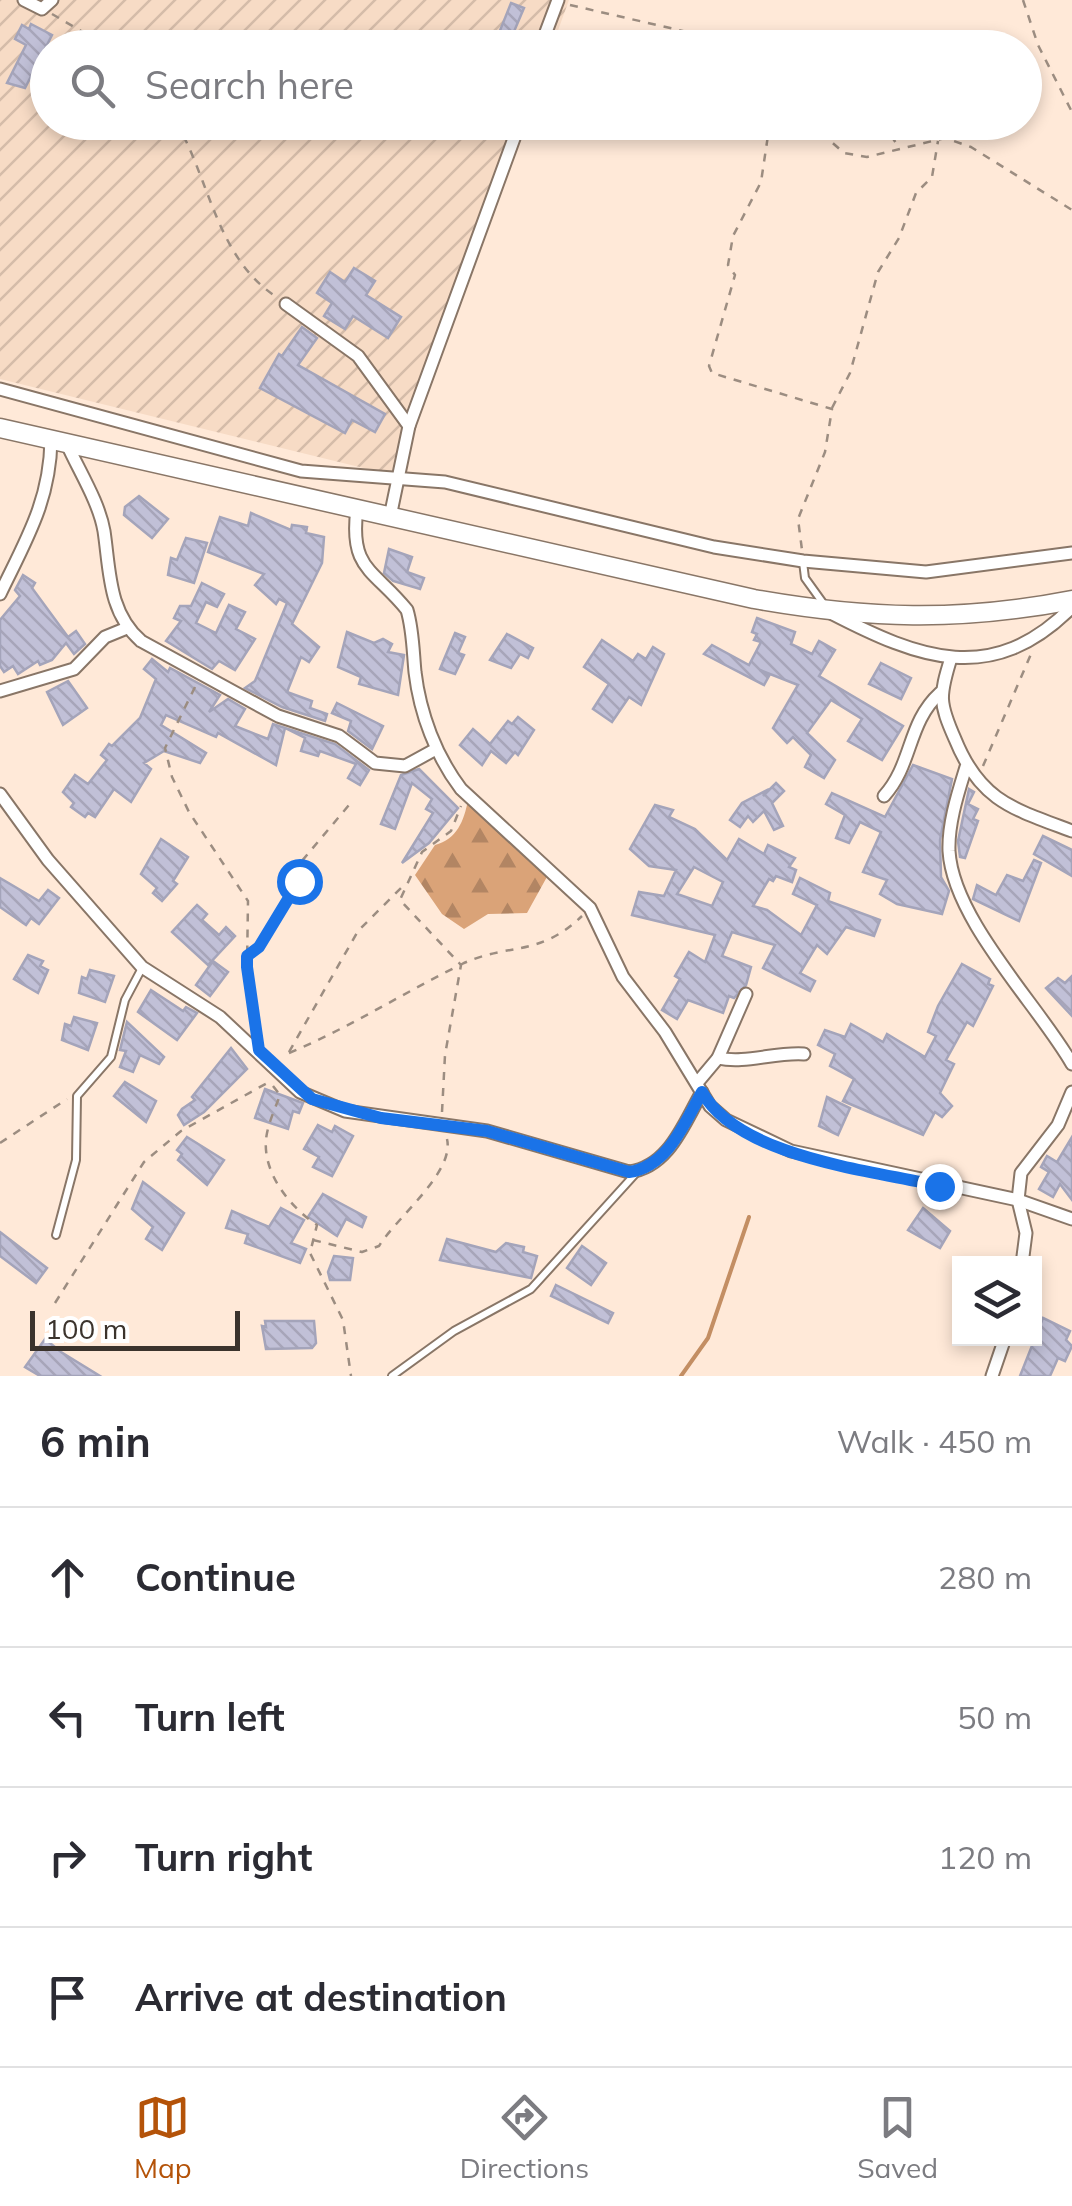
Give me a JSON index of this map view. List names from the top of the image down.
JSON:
{
  "scale_bar": "100 m",
  "page": {
    "search": "Search here",
    "scale": "100 m",
    "heading": ["6 min", "Walk · 450 m"],
    "list": [
      ["Continue", "280 m"],
      ["Turn left", "50 m"],
      ["Turn right", "120 m"],
      "Arrive at destination"
    ],
    "nav": ["Map", "Directions", "Saved"]
  }
}
